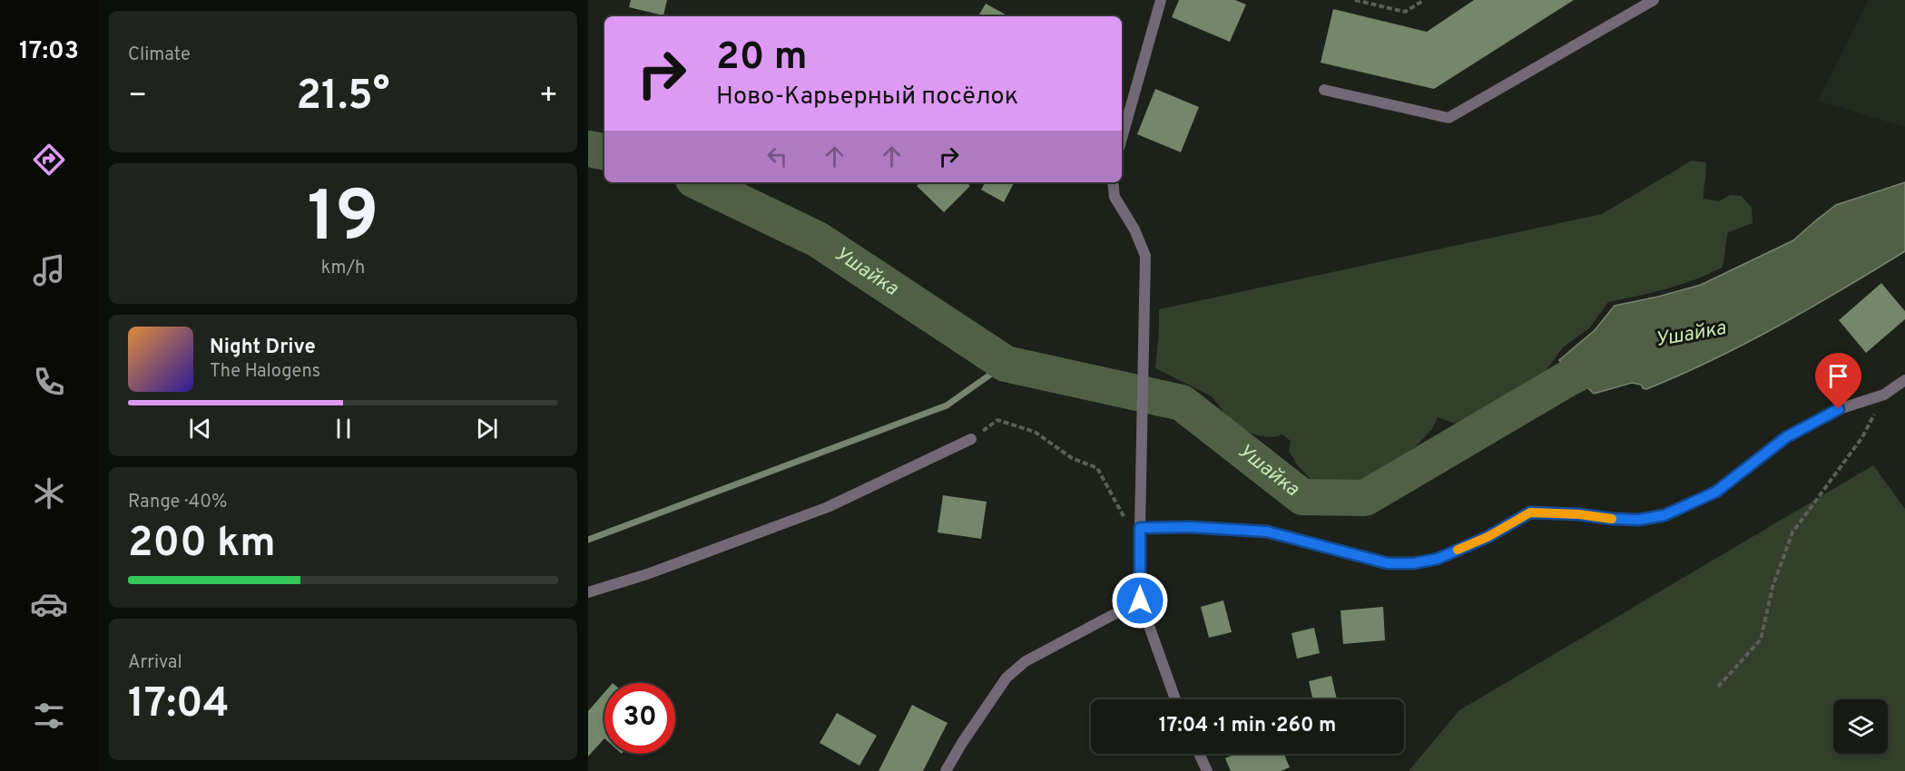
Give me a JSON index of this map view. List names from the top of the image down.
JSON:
{
  "water": ["Ушайка"],
  "page": {
    "tabs": "17:03",
    "tile": [
      "Climate",
      ["19", "km/h"],
      ["Range · 40%", "200 km"],
      ["Arrival", "17:04"]
    ],
    "turn": ["20 m", "Ново-Карьерный посёлок"],
    "heat": ["−", "21.5°", "+"],
    "song": ["Night Drive", "The Halogens"],
    "limit": "30",
    "trip": "17:04 · 1 min · 260 m"
  }
}
